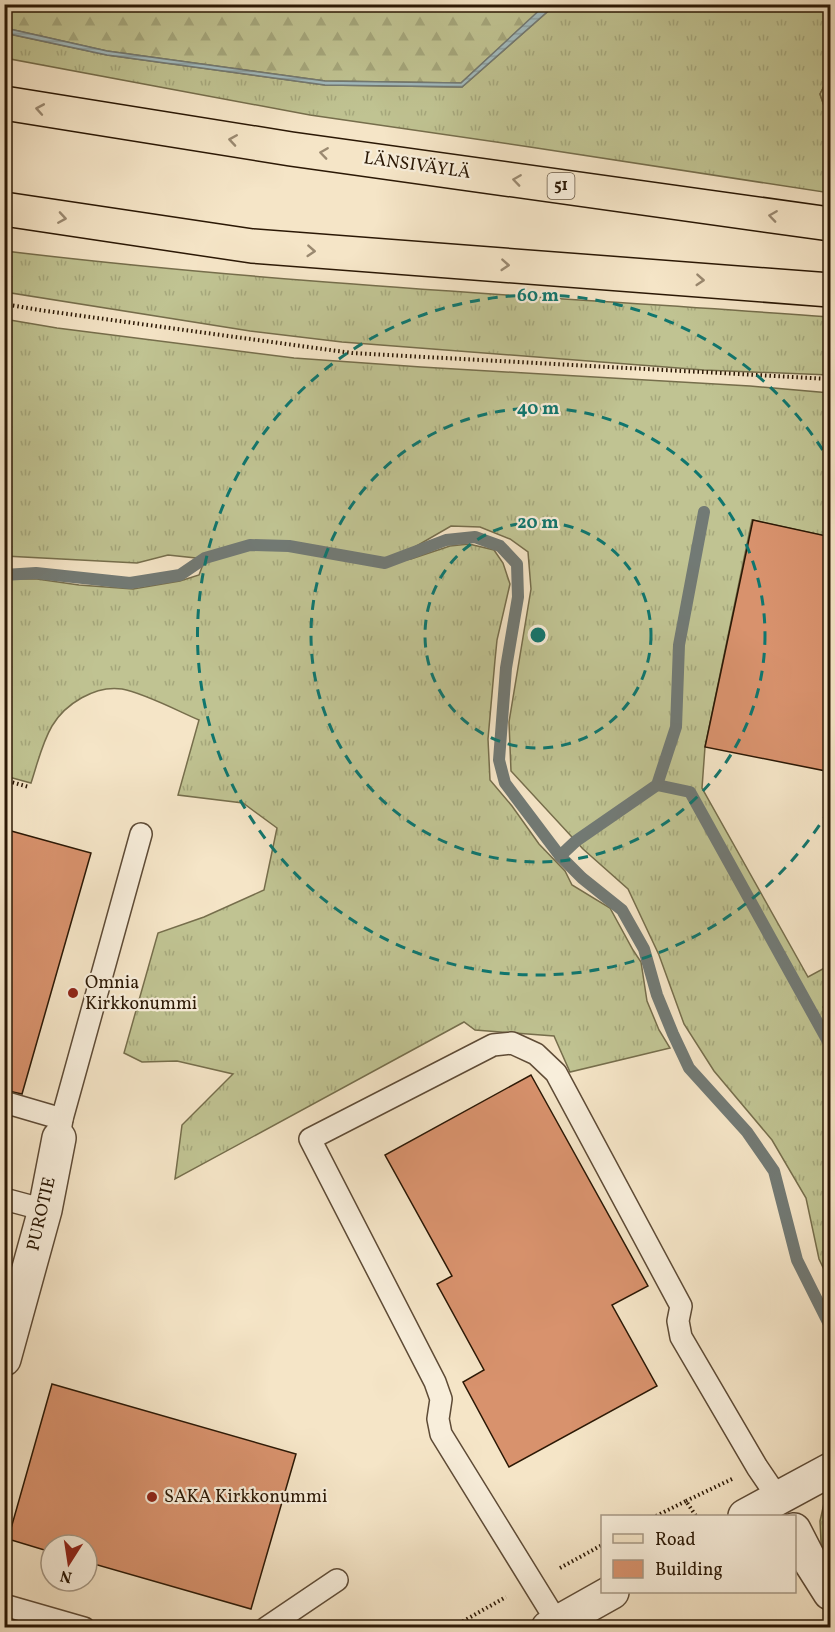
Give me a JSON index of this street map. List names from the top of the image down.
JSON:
{
  "streets": {
    "main road": ["LÄNSIVÄYLÄ", "51"],
    "street": ["PUROTIE"]
  },
  "places": ["Omnia Kirkkonummi", "SAKA Kirkkonummi"],
  "legend": ["Road", "Building"],
  "north": "bottom",
  "rings": ["60 m", "40 m", "20 m"]
}
